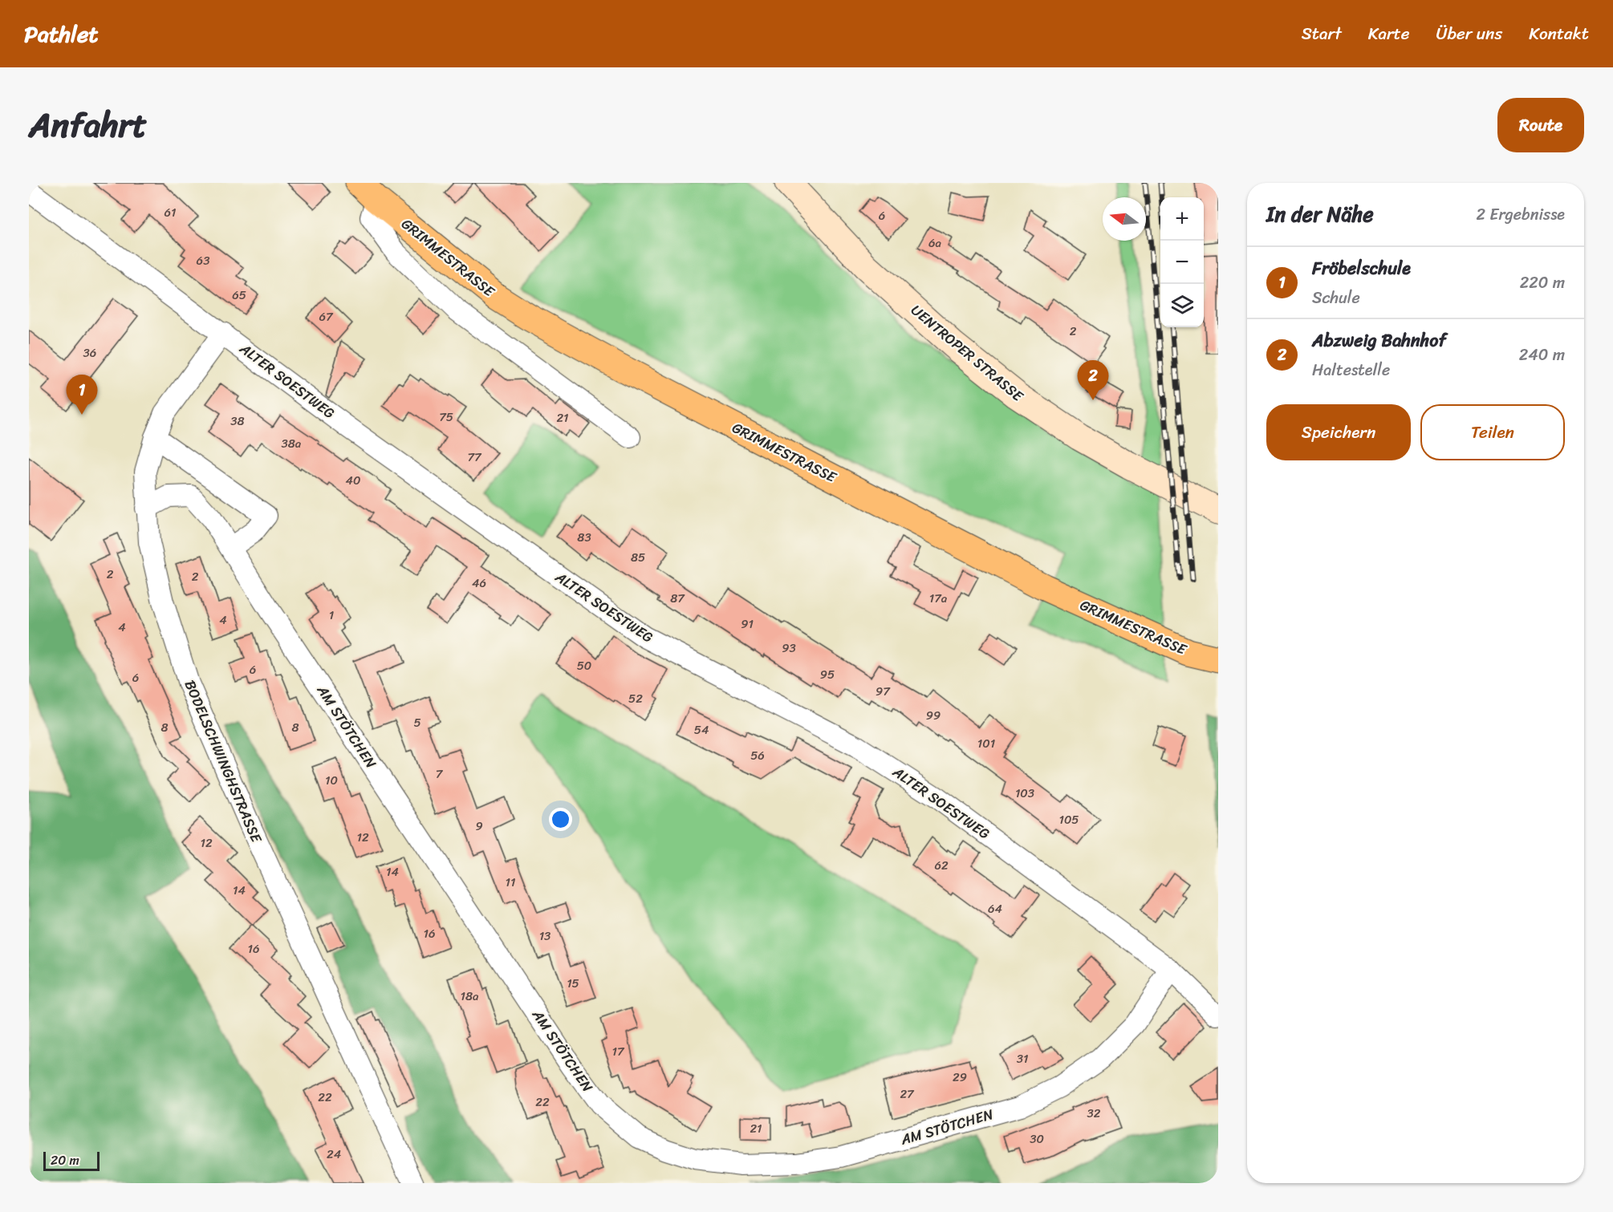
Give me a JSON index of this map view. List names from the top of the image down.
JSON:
{
  "streets": {
    "main road": ["GRIMMESTRASSE", "UENTROPER STRASSE"],
    "street": ["ALTER SOESTWEG", "AM STÖTCHEN", "BODELSCHWINGHSTRASSE"]
  },
  "crossings": [
    ["ALTER SOESTWEG", "AM STÖTCHEN"],
    ["ALTER SOESTWEG", "BODELSCHWINGHSTRASSE"],
    ["AM STÖTCHEN", "BODELSCHWINGHSTRASSE"]
  ],
  "house_numbers": [
    "61",
    "6",
    "6a",
    "63",
    "65",
    "67",
    "2",
    "36",
    "75",
    "21",
    "38",
    "38a",
    "77",
    "40",
    "83",
    "85",
    "2",
    "2",
    "46",
    "87",
    "17a",
    "1",
    "4",
    "91",
    "4",
    "93",
    "50",
    "6",
    "95",
    "6",
    "97",
    "52",
    "99",
    "5",
    "8",
    "8",
    "54",
    "101",
    "56",
    "7",
    "10",
    "103",
    "105",
    "9",
    "12",
    "12",
    "62",
    "14",
    "11",
    "14",
    "64",
    "16",
    "13",
    "16",
    "15",
    "18a",
    "17",
    "31",
    "29",
    "27",
    "22",
    "22",
    "32",
    "21",
    "30",
    "24"
  ],
  "scale_bar": "20 m",
  "north": "left",
  "page": {
    "header": "Pathlet",
    "nav": [
      "Start",
      "Karte",
      "Über uns",
      "Kontakt"
    ],
    "title": "Anfahrt",
    "buttons": [
      "Route",
      ["Speichern", "Teilen"]
    ],
    "heading": ["In der Nähe", "2 Ergebnisse"],
    "map_buttons": ["+", "−"],
    "list": [
      {
        "mark": "1",
        "name": "Fröbelschule",
        "note": "Schule",
        "value": "220 m"
      },
      {
        "mark": "2",
        "name": "Abzweig Bahnhof",
        "note": "Haltestelle",
        "value": "240 m"
      }
    ],
    "pins": ["2", "1"],
    "scale": "20 m"
  }
}
